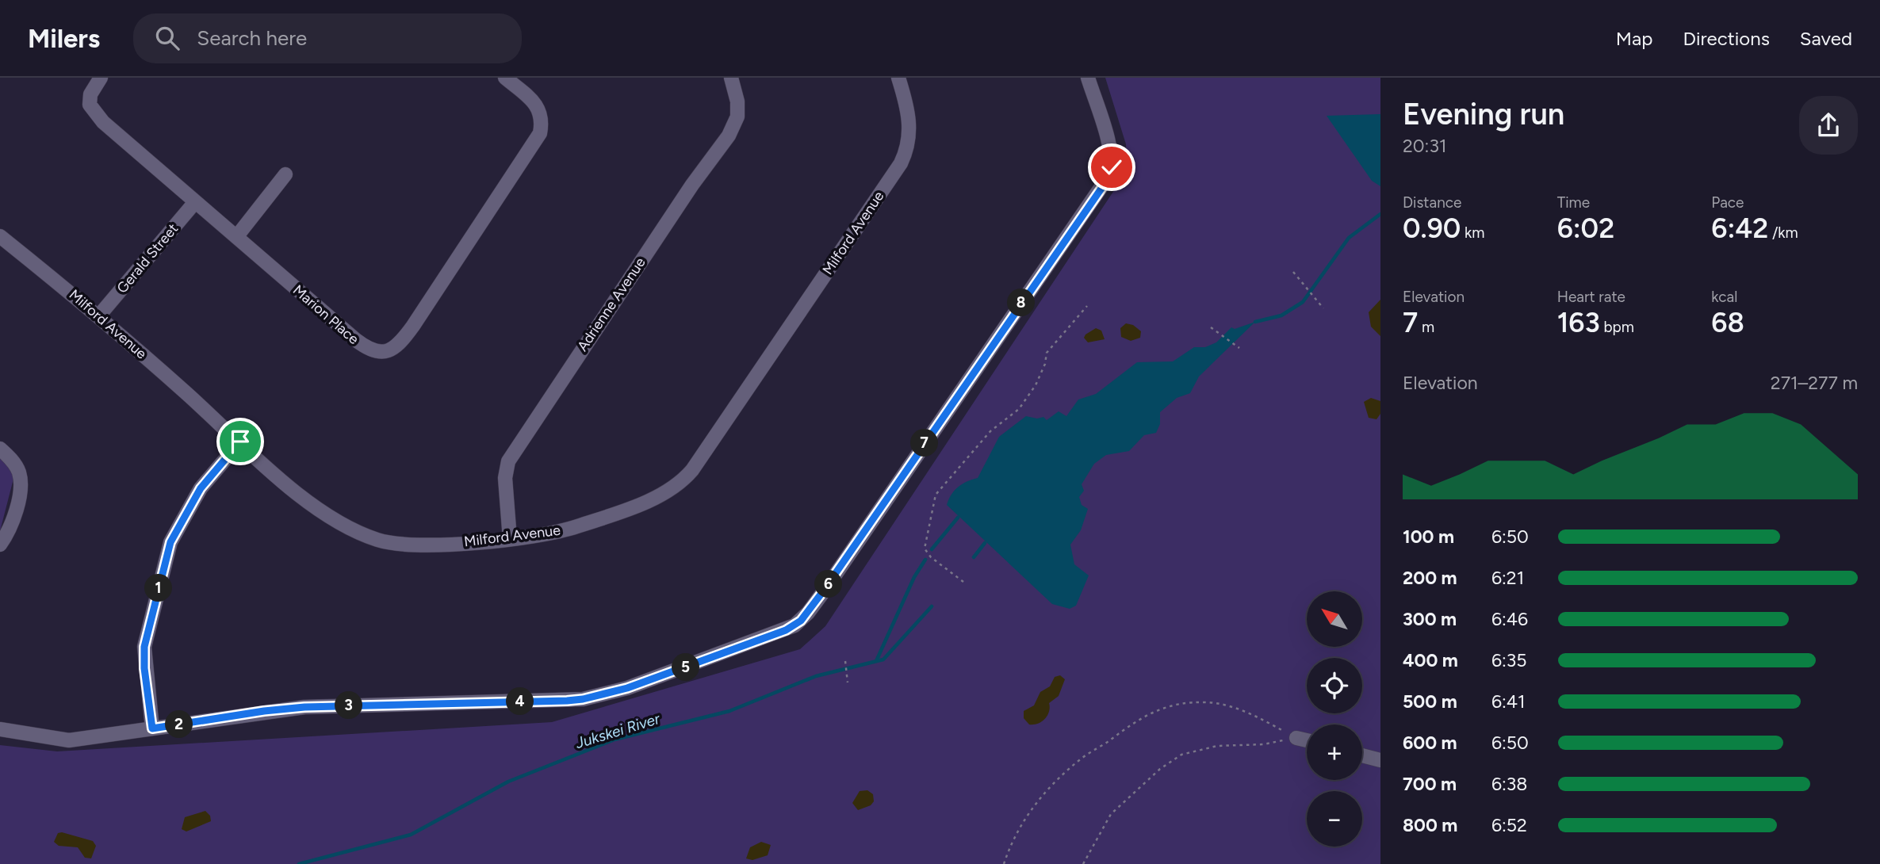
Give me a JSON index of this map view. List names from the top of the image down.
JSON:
{
  "streets": {
    "street": [
      "Milford Avenue",
      "Gerald Street",
      "Adrienne Avenue",
      "Marion Place"
    ]
  },
  "crossings": [
    ["Milford Avenue", "Gerald Street"],
    ["Milford Avenue", "Adrienne Avenue"],
    ["Gerald Street", "Marion Place"]
  ],
  "water": ["Jukskei River"],
  "north": "top left",
  "page": {
    "header": "Milers",
    "search": "Search here",
    "nav": ["Map", "Directions", "Saved"],
    "heading": ["Evening run", "20:31"],
    "stats": [
      ["Distance", "0.90 km"],
      ["Time", "6:02"],
      ["Pace", "6:42 /km"],
      ["Elevation", "7 m"],
      ["Heart rate", "163 bpm"],
      ["kcal", "68"]
    ],
    "pins": [
      "8",
      "7",
      "6",
      "1",
      "5",
      "4",
      "3",
      "2"
    ],
    "chart": ["Elevation", "271–277 m"],
    "list": [
      {
        "name": "100 m",
        "note": "6:50"
      },
      {
        "name": "200 m",
        "note": "6:21"
      },
      {
        "name": "300 m",
        "note": "6:46"
      },
      {
        "name": "400 m",
        "note": "6:35"
      },
      {
        "name": "500 m",
        "note": "6:41"
      },
      {
        "name": "600 m",
        "note": "6:50"
      },
      {
        "name": "700 m",
        "note": "6:38"
      },
      {
        "name": "800 m",
        "note": "6:52"
      }
    ],
    "map_buttons": ["+", "−"]
  }
}
